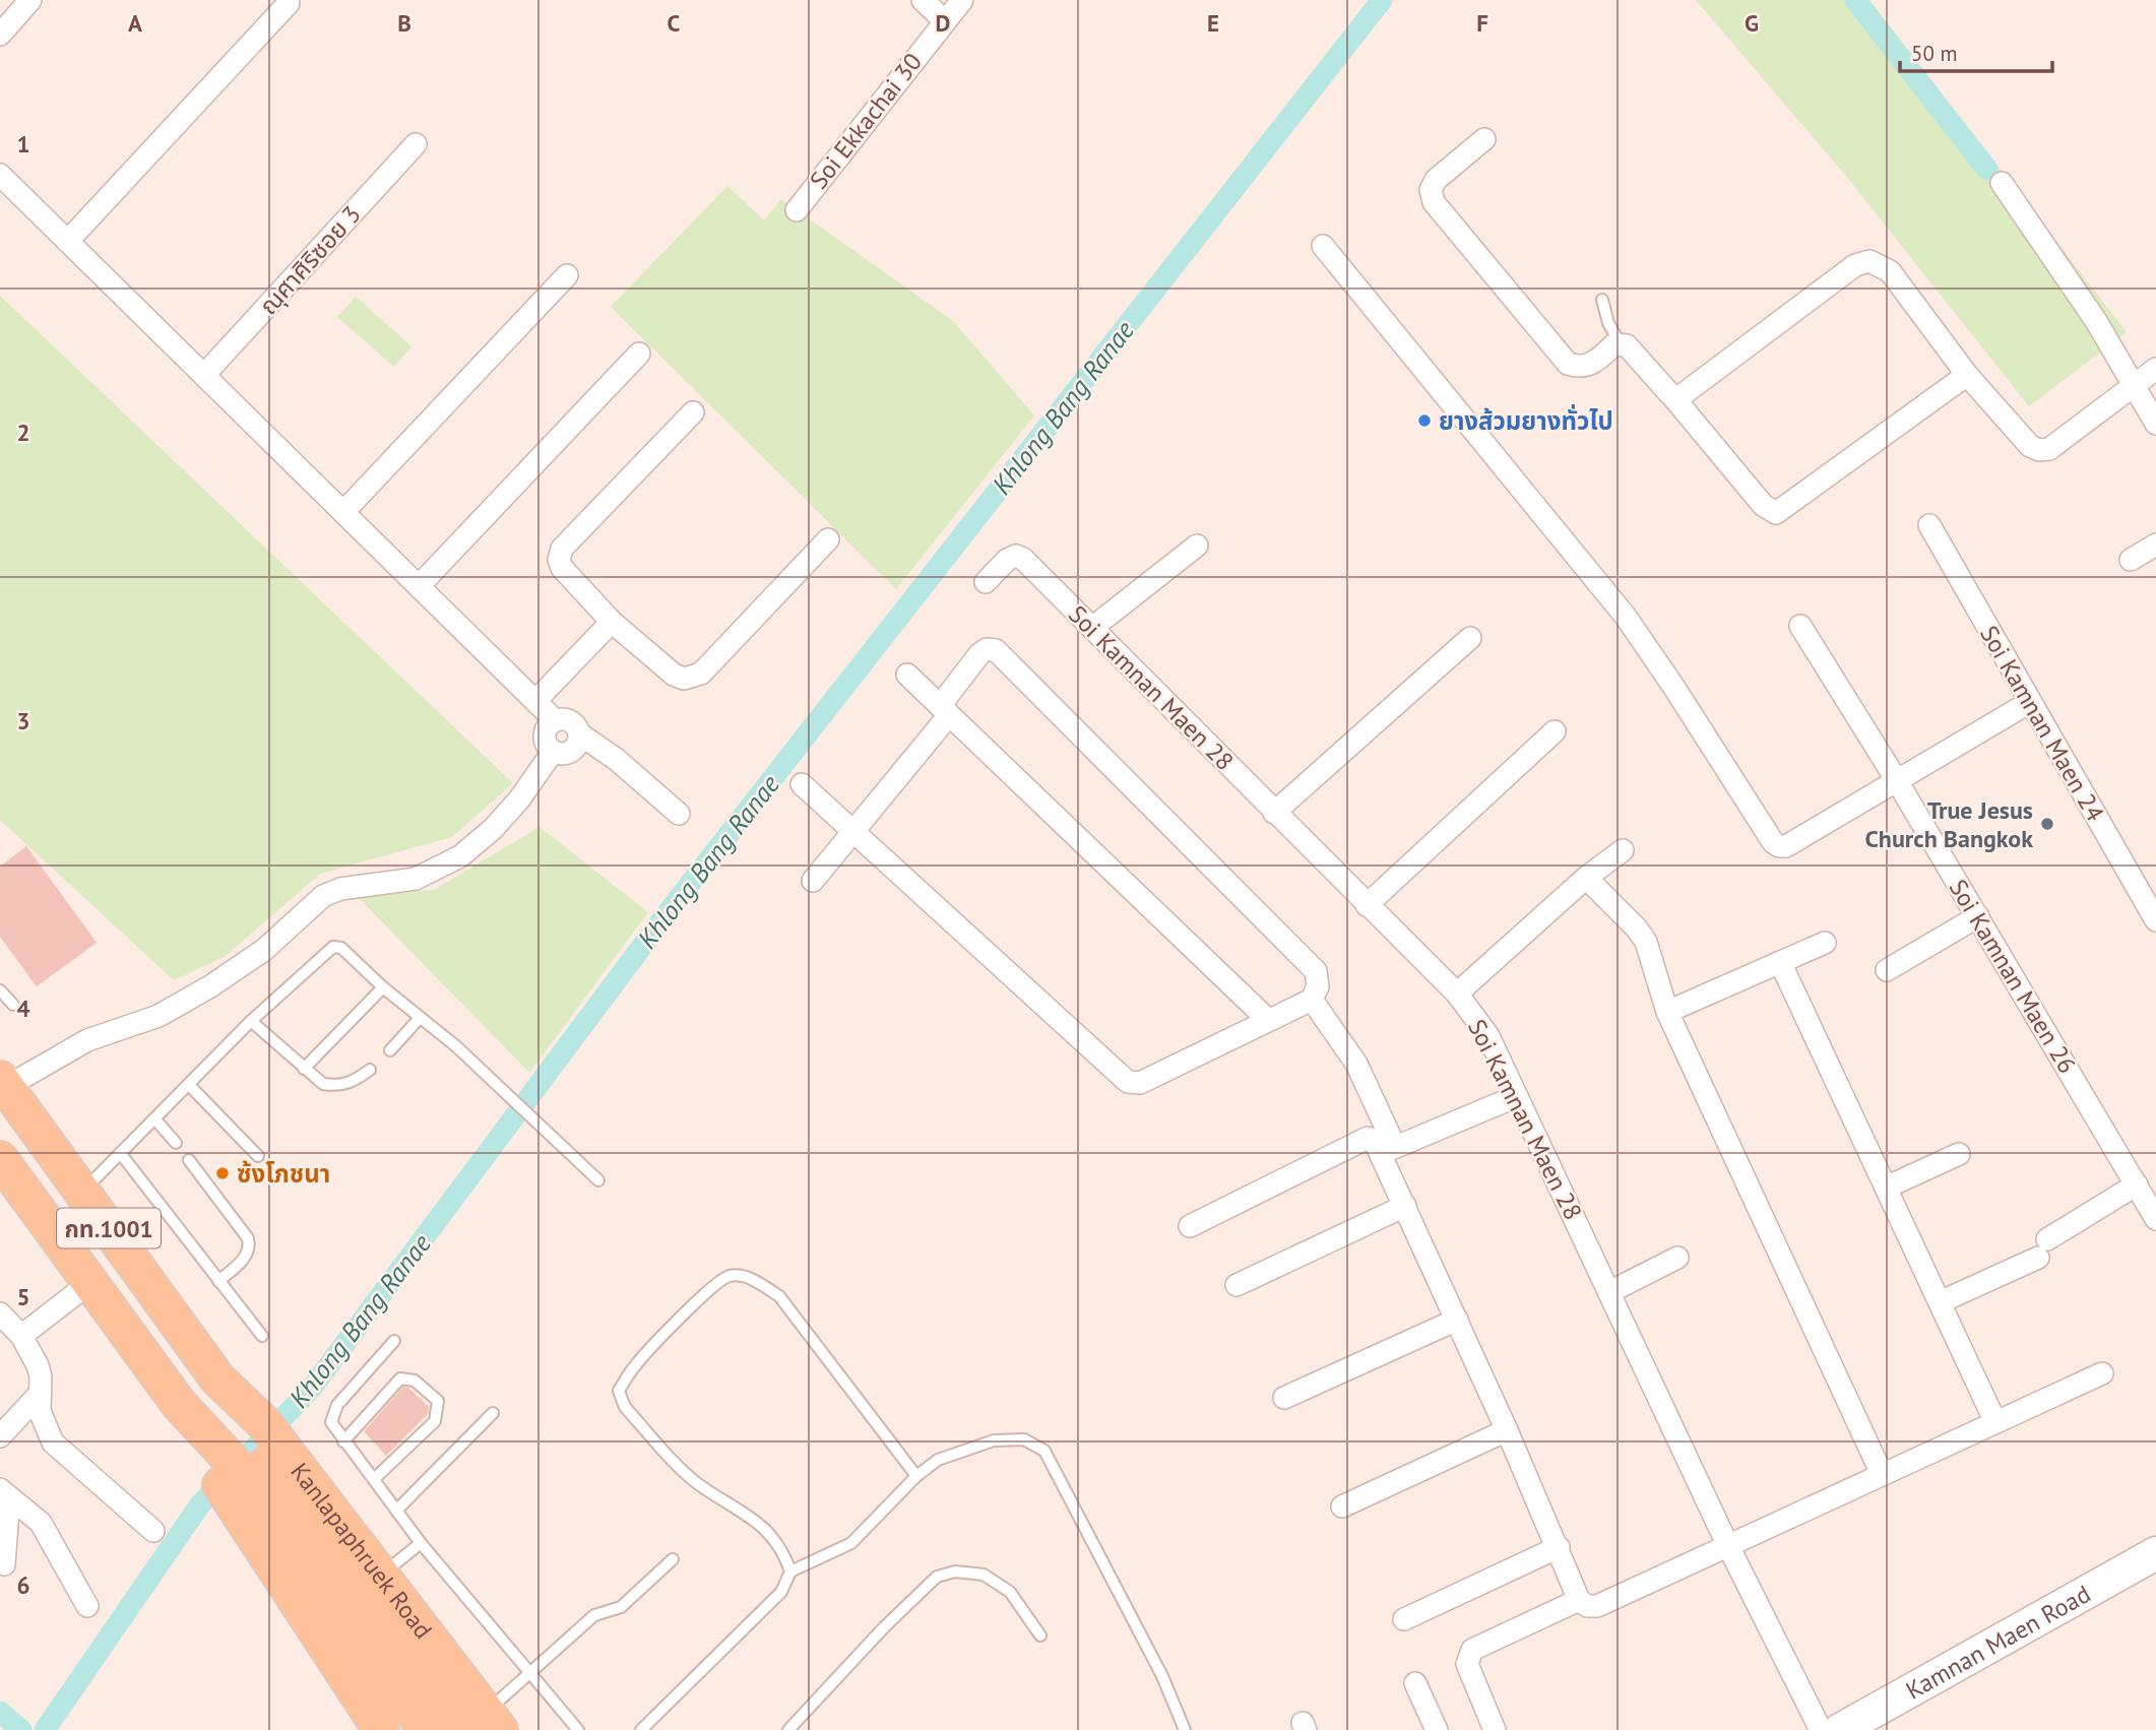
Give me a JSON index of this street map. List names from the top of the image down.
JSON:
{
  "streets": {
    "main road": ["กท.1001", "Kanlapaphruek Road"],
    "street": [
      "Soi Ekkachai 30",
      "ณุศาศิริซอย 3",
      "Soi Kamnan Maen 28",
      "Soi Kamnan Maen 24",
      "Soi Kamnan Maen 26",
      "Kamnan Maen Road"
    ]
  },
  "water": ["Khlong Bang Ranae"],
  "places": ["ยางส้วมยางทั่วไป", "True Jesus Church Bangkok", "ซ้งโภชนา"],
  "scale_bar": "50 m",
  "grid": {
    "columns": [
      "A",
      "B",
      "C",
      "D",
      "E",
      "F",
      "G"
    ],
    "rows": [
      "1",
      "2",
      "3",
      "4",
      "5",
      "6"
    ]
  }
}
